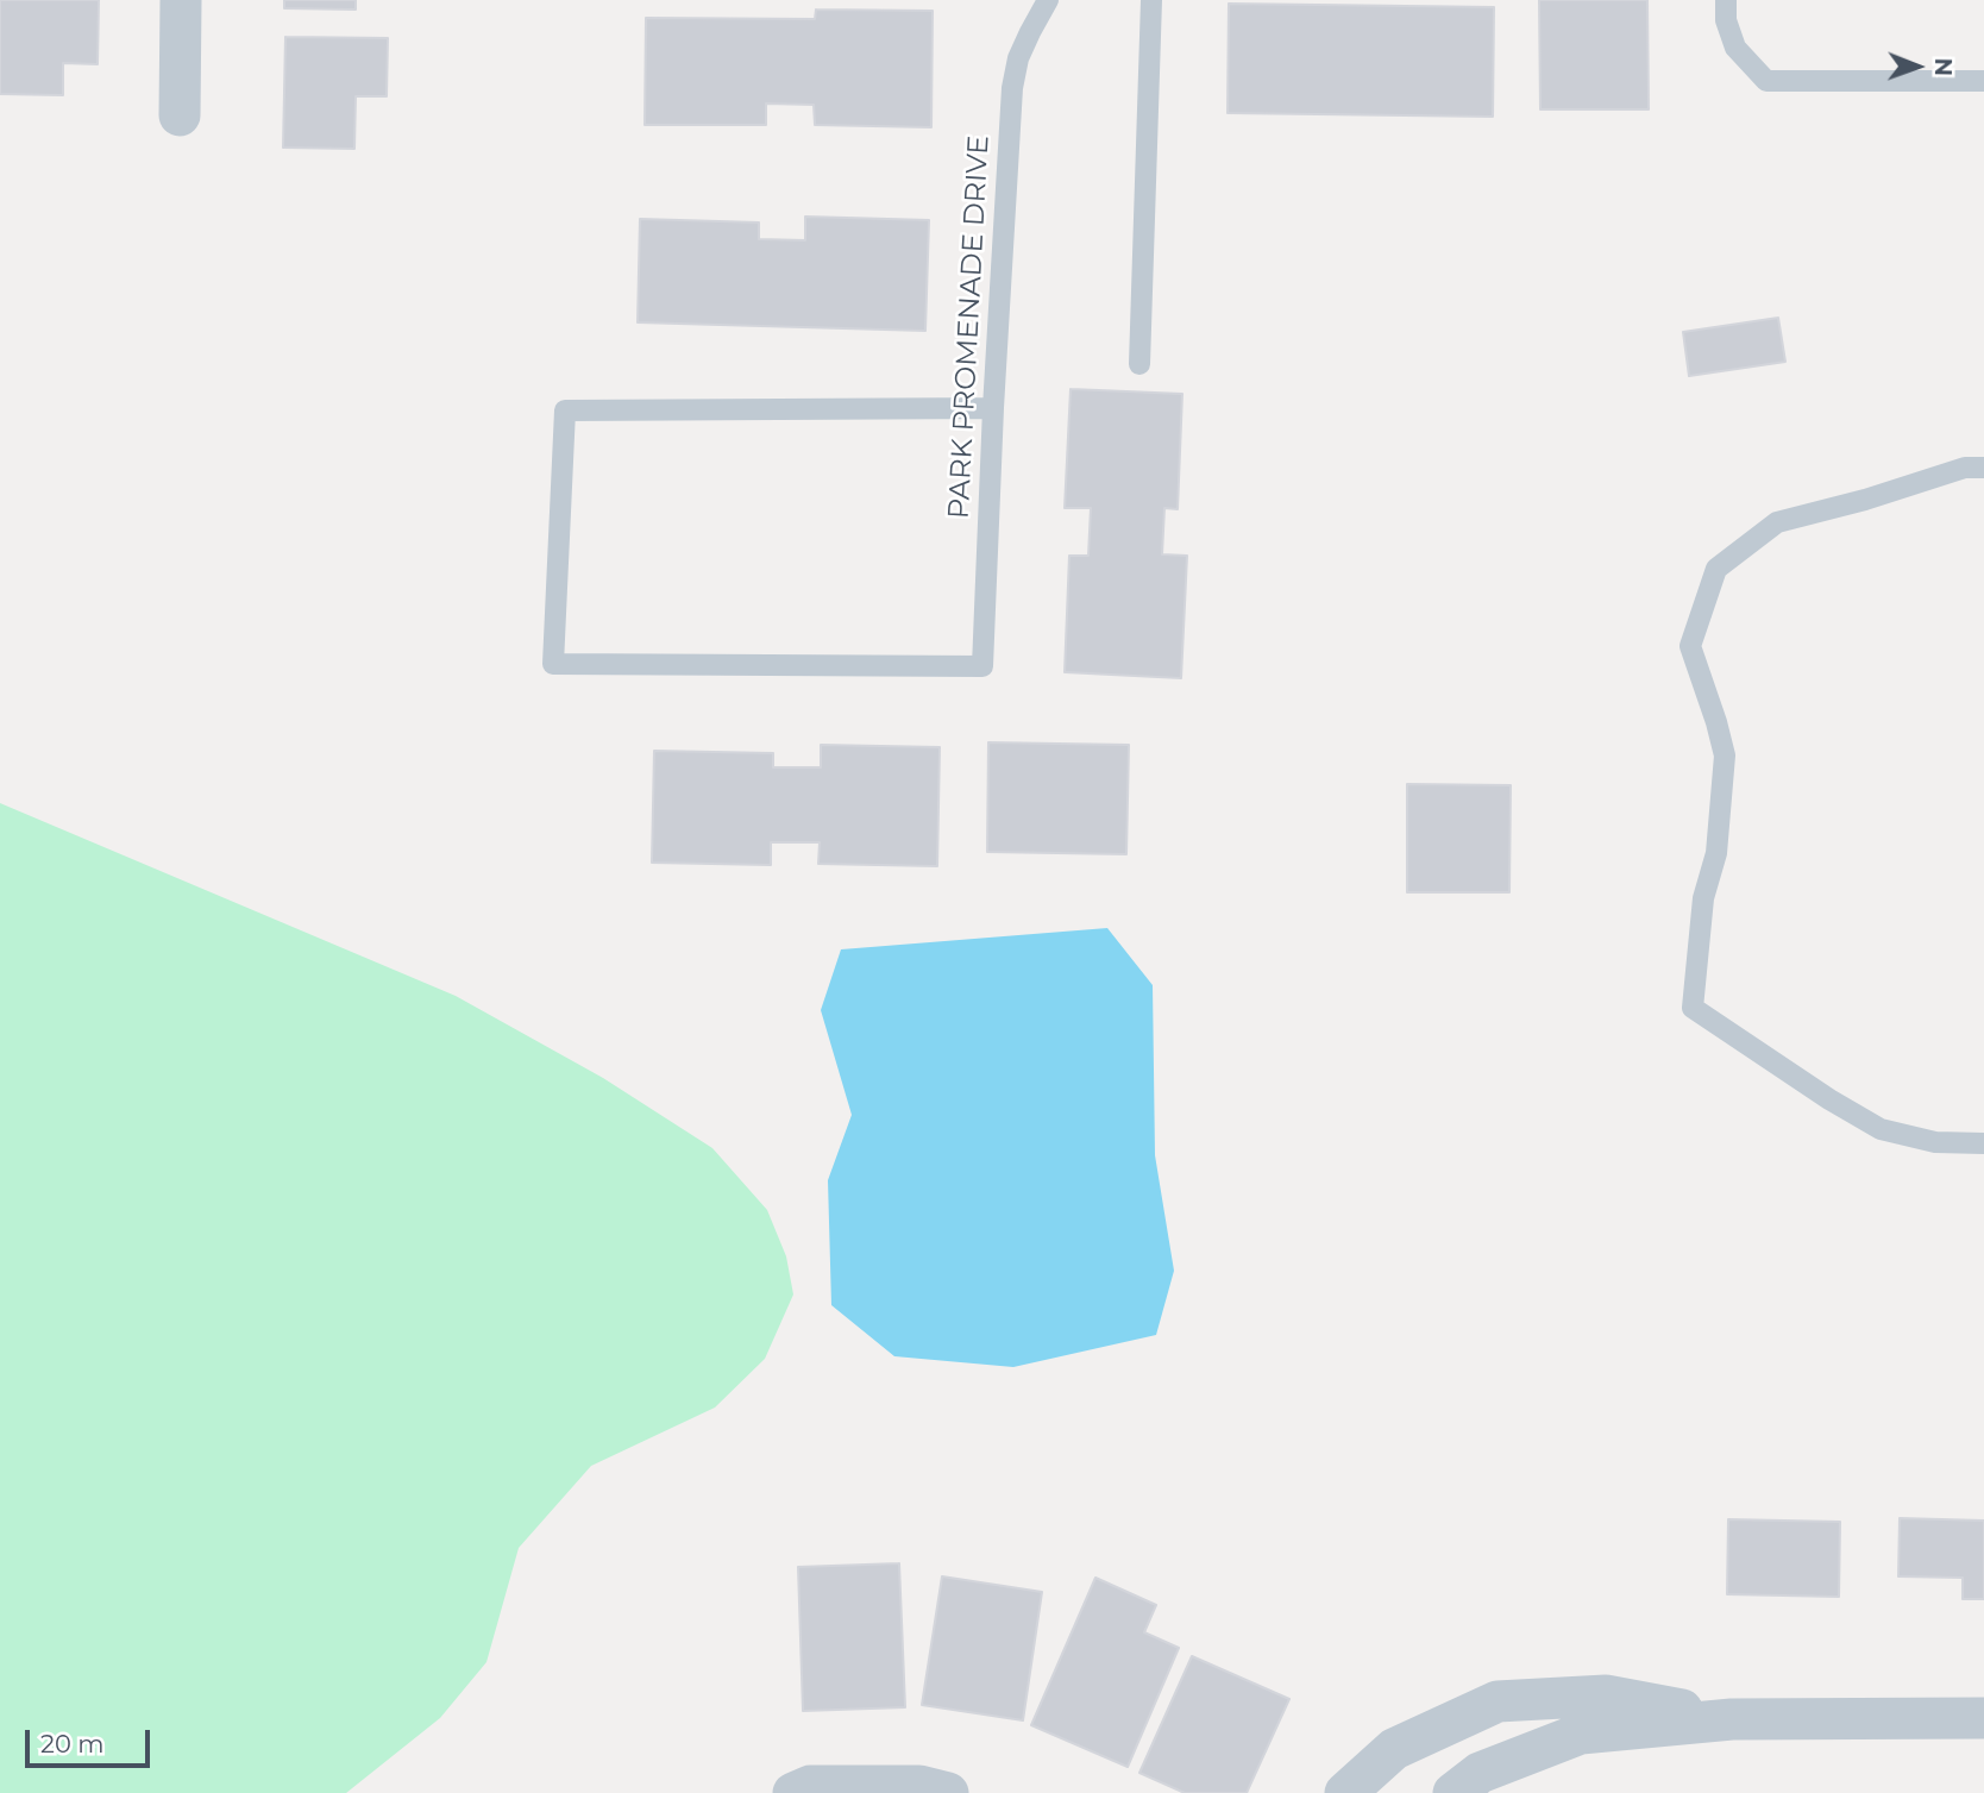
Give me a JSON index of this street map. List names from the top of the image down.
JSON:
{
  "streets": {
    "lane": ["PARK PROMENADE DRIVE"]
  },
  "scale_bar": "20 m",
  "north": "right"
}
